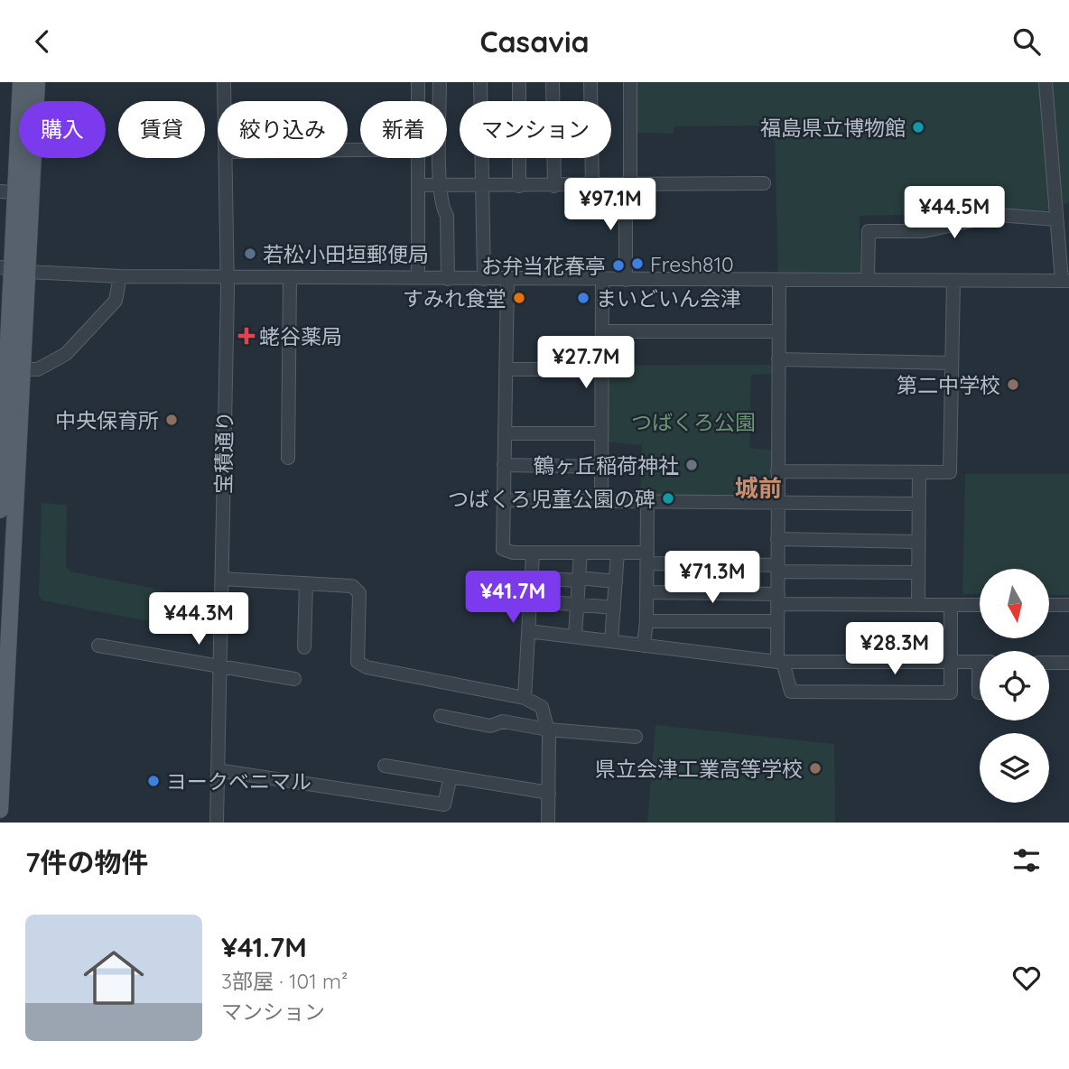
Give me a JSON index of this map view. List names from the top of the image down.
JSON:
{
  "streets": {
    "street": ["宝積通り"]
  },
  "districts": ["城前"],
  "parks": ["つばくろ公園"],
  "places": {
    "other": [
      "福島県立博物館",
      "若松小田垣郵便局",
      "Fresh810",
      "お弁当花春亭",
      "すみれ食堂",
      "まいどいん会津",
      "第二中学校",
      "中央保育所",
      "鶴ヶ丘稲荷神社",
      "つばくろ児童公園の碑",
      "県立会津工業高等学校",
      "ヨークベニマル"
    ],
    "health": ["蛯谷薬局"]
  },
  "north": "bottom",
  "page": {
    "header": "Casavia",
    "chip": [
      "購入",
      "賃貸",
      "絞り込み",
      "新着",
      "マンション"
    ],
    "price": [
      "¥97.1M",
      "¥44.5M",
      "¥27.7M",
      "¥71.3M",
      "¥41.7M",
      "¥44.3M",
      "¥28.3M"
    ],
    "heading": "7件の物件",
    "list": [
      {
        "name": "¥41.7M",
        "note": "3部屋 · 101 m² · マンション"
      }
    ]
  }
}
